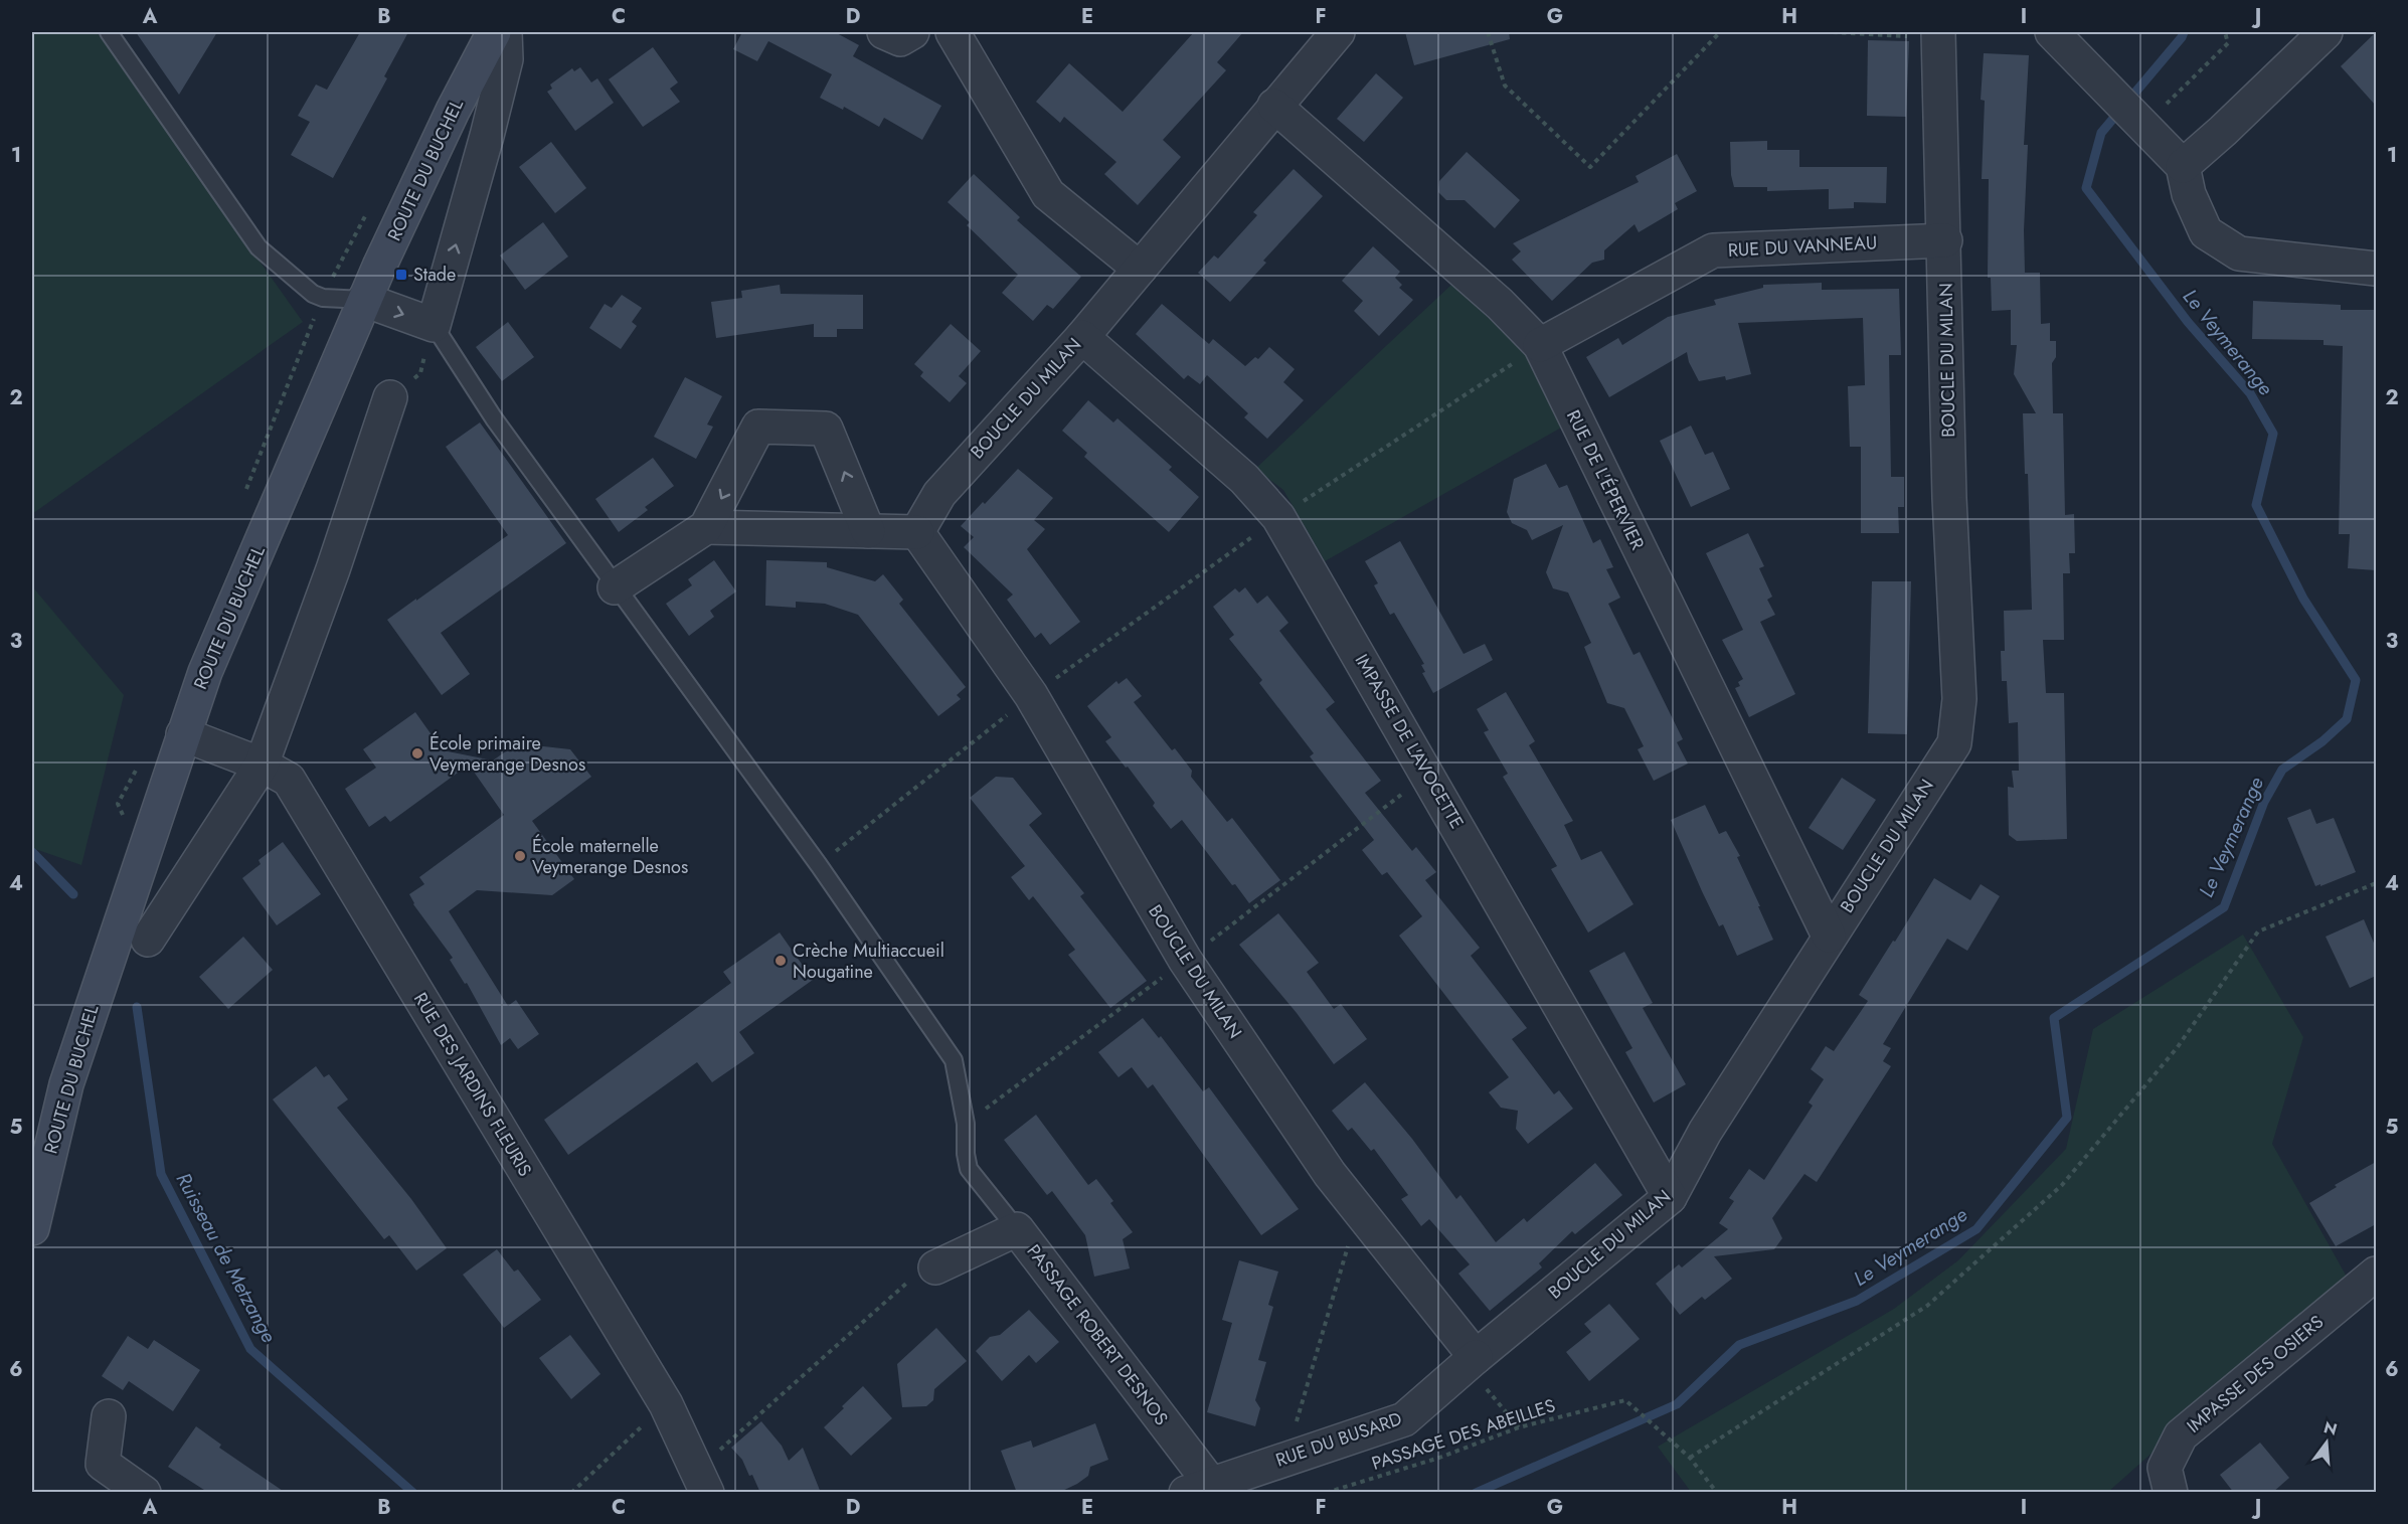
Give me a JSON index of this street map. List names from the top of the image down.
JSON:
{
  "streets": {
    "main road": ["ROUTE DU BUCHEL"],
    "street": [
      "RUE DU VANNEAU",
      "BOUCLE DU MILAN",
      "RUE DE L'ÉPERVIER",
      "IMPASSE DE L'AVOCETTE",
      "RUE DES JARDINS FLEURIS",
      "PASSAGE ROBERT DESNOS",
      "IMPASSE DES OSIERS",
      "RUE DU BUSARD"
    ],
    "path": ["PASSAGE DES ABEILLES"]
  },
  "crossings": [
    ["ROUTE DU BUCHEL", "RUE DES JARDINS FLEURIS"],
    ["RUE DU VANNEAU", "BOUCLE DU MILAN"],
    ["RUE DU VANNEAU", "RUE DE L'ÉPERVIER"],
    ["BOUCLE DU MILAN", "RUE DE L'ÉPERVIER"],
    ["BOUCLE DU MILAN", "IMPASSE DE L'AVOCETTE"],
    ["BOUCLE DU MILAN", "RUE DU BUSARD"],
    ["PASSAGE ROBERT DESNOS", "RUE DU BUSARD"]
  ],
  "water": ["Le Veymerange", "Ruisseau de Metzange"],
  "places": {
    "transit": ["Stade"],
    "other": ["École primaire Veymerange Desnos", "École maternelle Veymerange Desnos", "Crèche Multiaccueil Nougatine"]
  },
  "north": "top",
  "grid": {
    "columns": [
      "A",
      "B",
      "C",
      "D",
      "E",
      "F",
      "G",
      "H",
      "I",
      "J"
    ],
    "rows": [
      "1",
      "2",
      "3",
      "4",
      "5",
      "6"
    ]
  }
}
